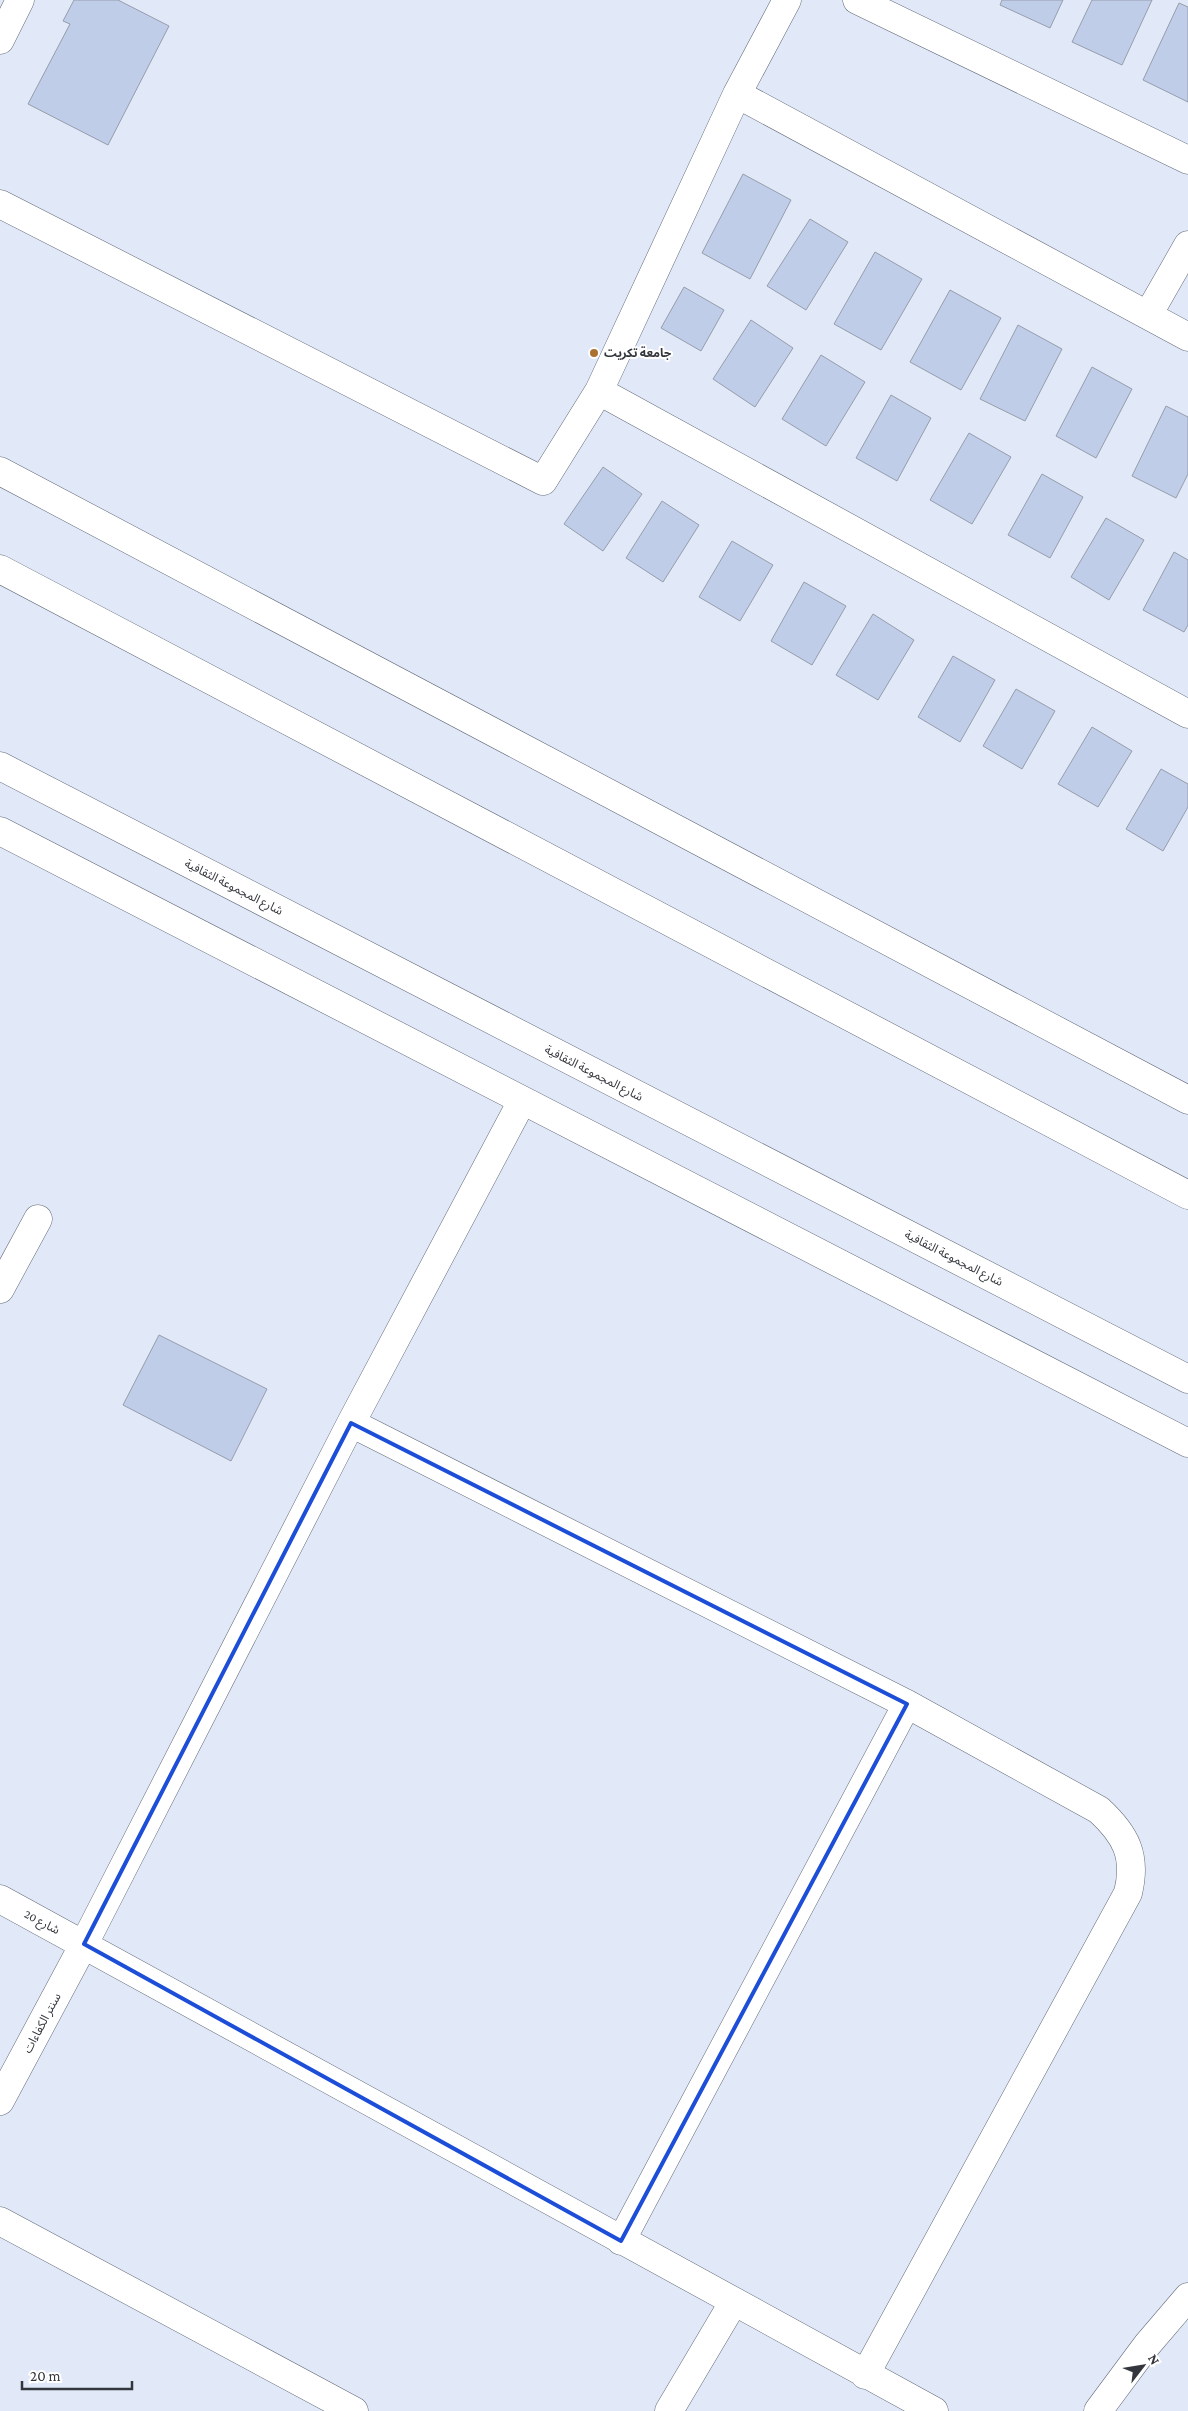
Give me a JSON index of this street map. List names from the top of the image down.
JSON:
{
  "streets": {
    "street": ["شارع المجموعة الثقافية", "شارع 20", "سنتر الكفاءات"]
  },
  "crossings": [
    ["شارع 20", "سنتر الكفاءات"]
  ],
  "places": ["جامعة تكريت"],
  "scale_bar": "20 m",
  "north": "top right"
}
